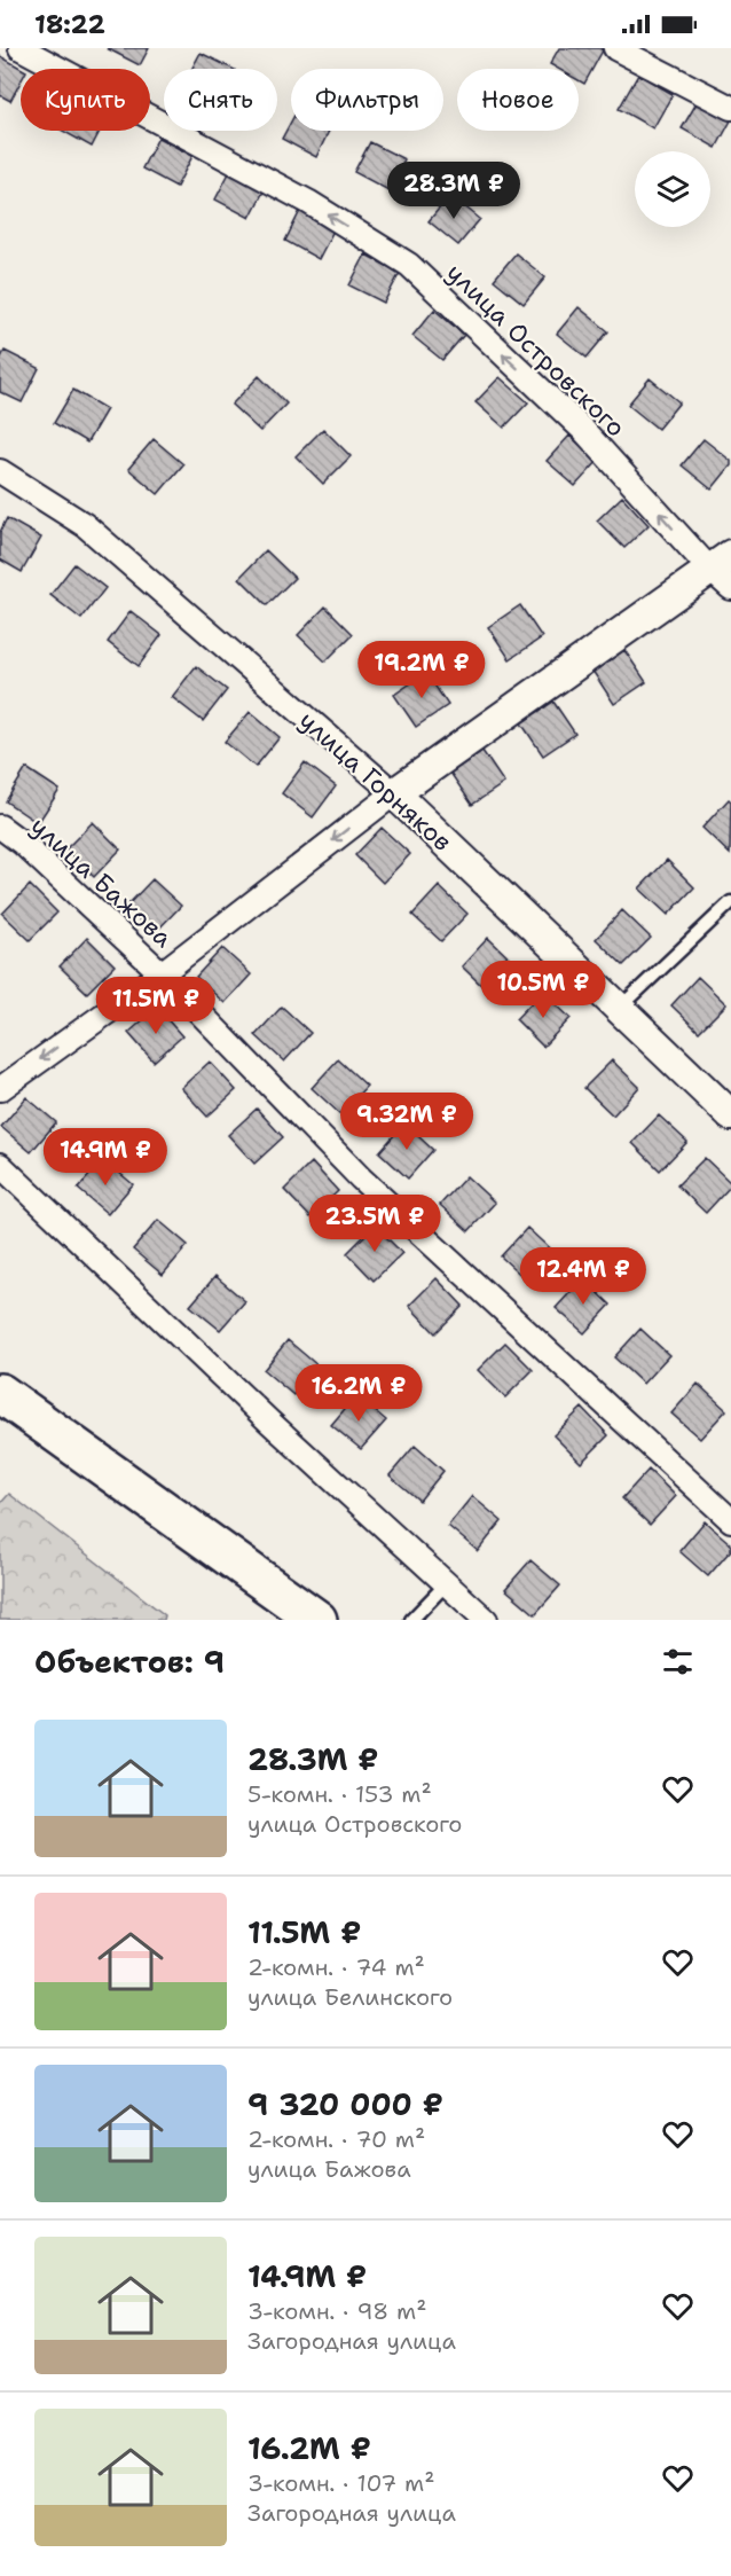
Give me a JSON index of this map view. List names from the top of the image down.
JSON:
{
  "streets": {
    "street": ["улица Островского", "улица Горняков", "улица Бажова"]
  },
  "one_way": ["улица Островского"],
  "page": {
    "status": "18:22",
    "chip": [
      "Купить",
      "Снять",
      "Фильтры",
      "Новое"
    ],
    "price": [
      "28.3M ₽",
      "19.2M ₽",
      "10.5M ₽",
      "11.5M ₽",
      "9.32M ₽",
      "14.9M ₽",
      "23.5M ₽",
      "12.4M ₽",
      "16.2M ₽"
    ],
    "heading": "Объектов: 9",
    "list": [
      {
        "name": "28.3M ₽",
        "note": "5-комн. · 153 m² · улица Островского"
      },
      {
        "name": "11.5M ₽",
        "note": "2-комн. · 74 m² · улица Белинского"
      },
      {
        "name": "9 320 000 ₽",
        "note": "2-комн. · 70 m² · улица Бажова"
      },
      {
        "name": "14.9M ₽",
        "note": "3-комн. · 98 m² · Загородная улица"
      },
      {
        "name": "16.2M ₽",
        "note": "3-комн. · 107 m² · Загородная улица"
      }
    ]
  }
}
